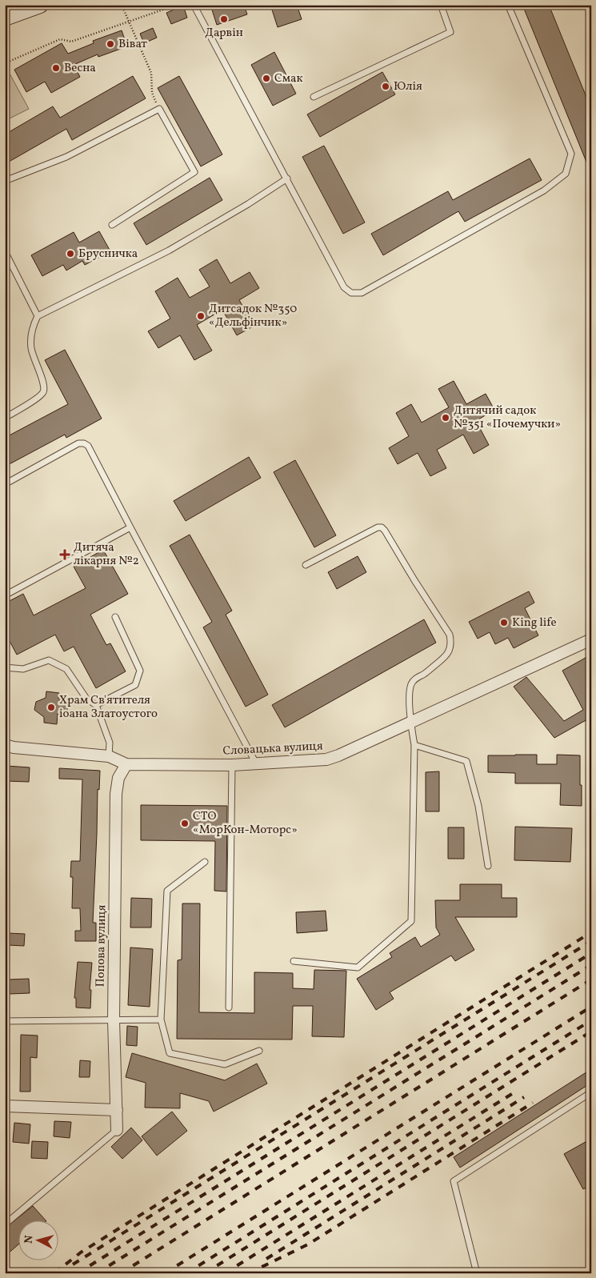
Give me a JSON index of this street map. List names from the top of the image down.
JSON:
{
  "streets": {
    "street": ["Словацька вулиця", "Попова вулиця"]
  },
  "crossings": [
    ["Словацька вулиця", "Попова вулиця"]
  ],
  "places": {
    "other": [
      "Дарвін",
      "Віват",
      "Весна",
      "Смак",
      "Юлія",
      "Брусничка",
      "Дитсадок №350 «Дельфінчик»",
      "Дитячий садок №351 «Почемучки»",
      "King life",
      "Храм Св'ятителя іоана Златоустого",
      "СТО «МорКон-Моторс»"
    ],
    "health": ["Дитяча лікарня №2"]
  },
  "north": "left"
}
